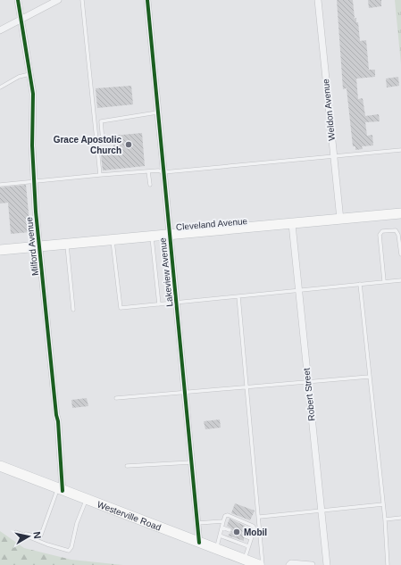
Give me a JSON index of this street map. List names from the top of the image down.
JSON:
{
  "streets": {
    "main road": ["Cleveland Avenue", "Westerville Road"],
    "street": [
      "Weldon Avenue",
      "Milford Avenue",
      "Lakeview Avenue",
      "Robert Street"
    ]
  },
  "crossings": [
    ["Weldon Avenue", "Cleveland Avenue"],
    ["Cleveland Avenue", "Milford Avenue"],
    ["Cleveland Avenue", "Lakeview Avenue"],
    ["Cleveland Avenue", "Robert Street"],
    ["Milford Avenue", "Westerville Road"],
    ["Lakeview Avenue", "Westerville Road"]
  ],
  "places": ["Grace Apostolic Church", "Mobil"],
  "north": "right"
}
